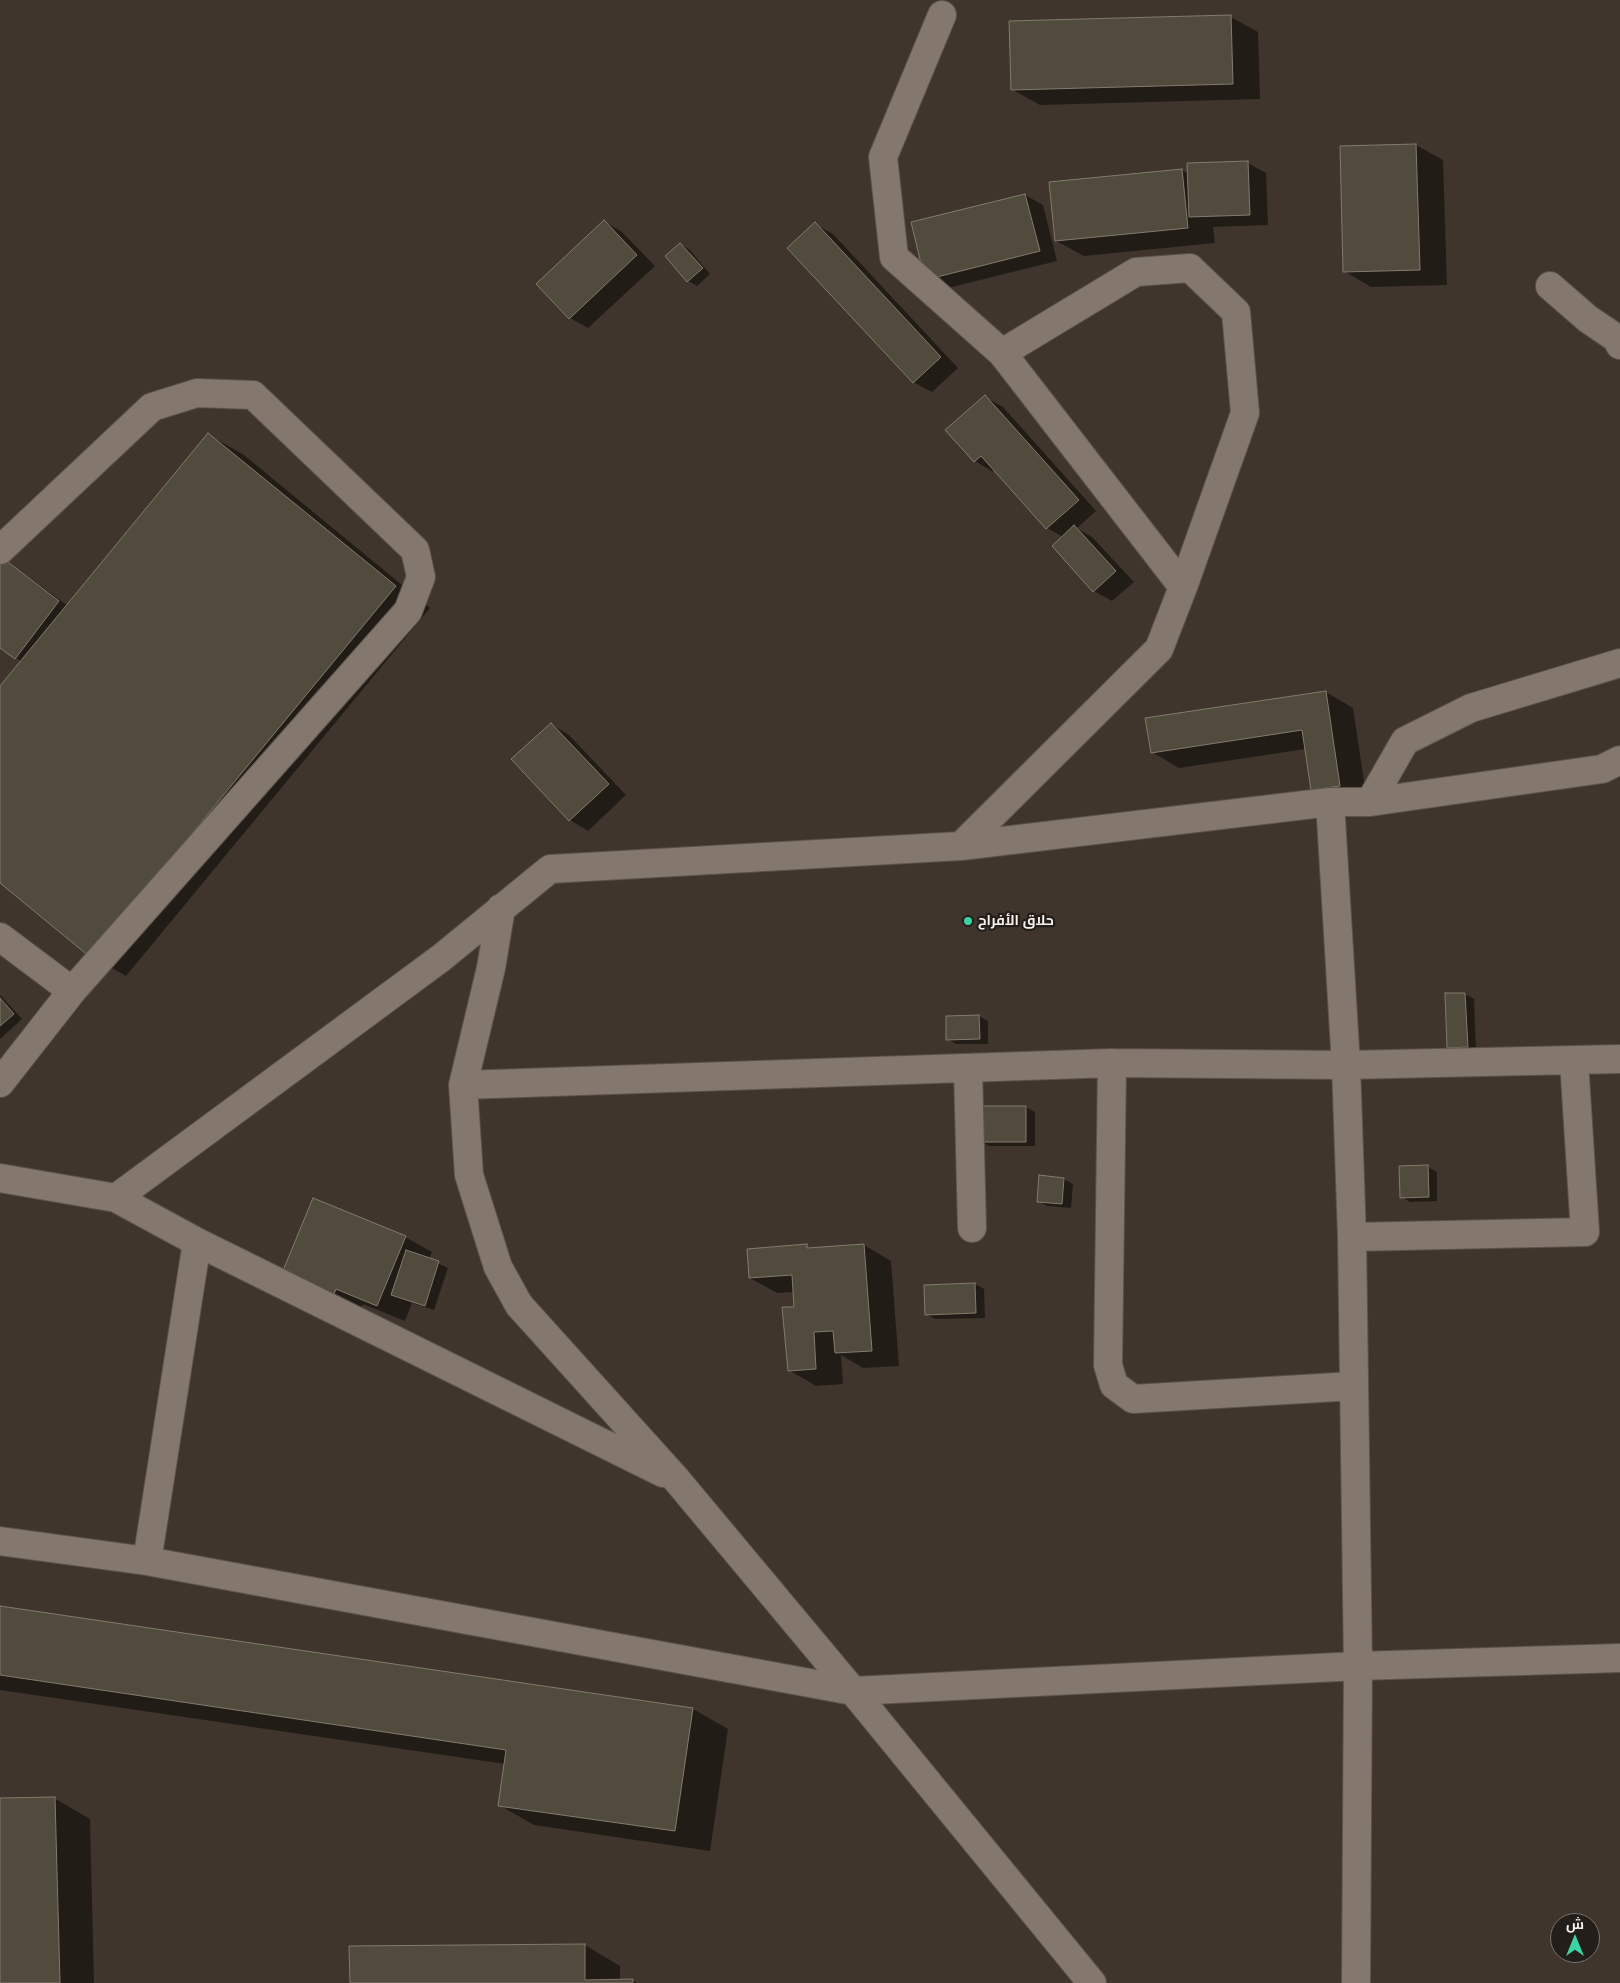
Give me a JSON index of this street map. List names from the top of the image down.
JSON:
{
  "places": ["حلاق الأفراح"],
  "north": "top"
}
